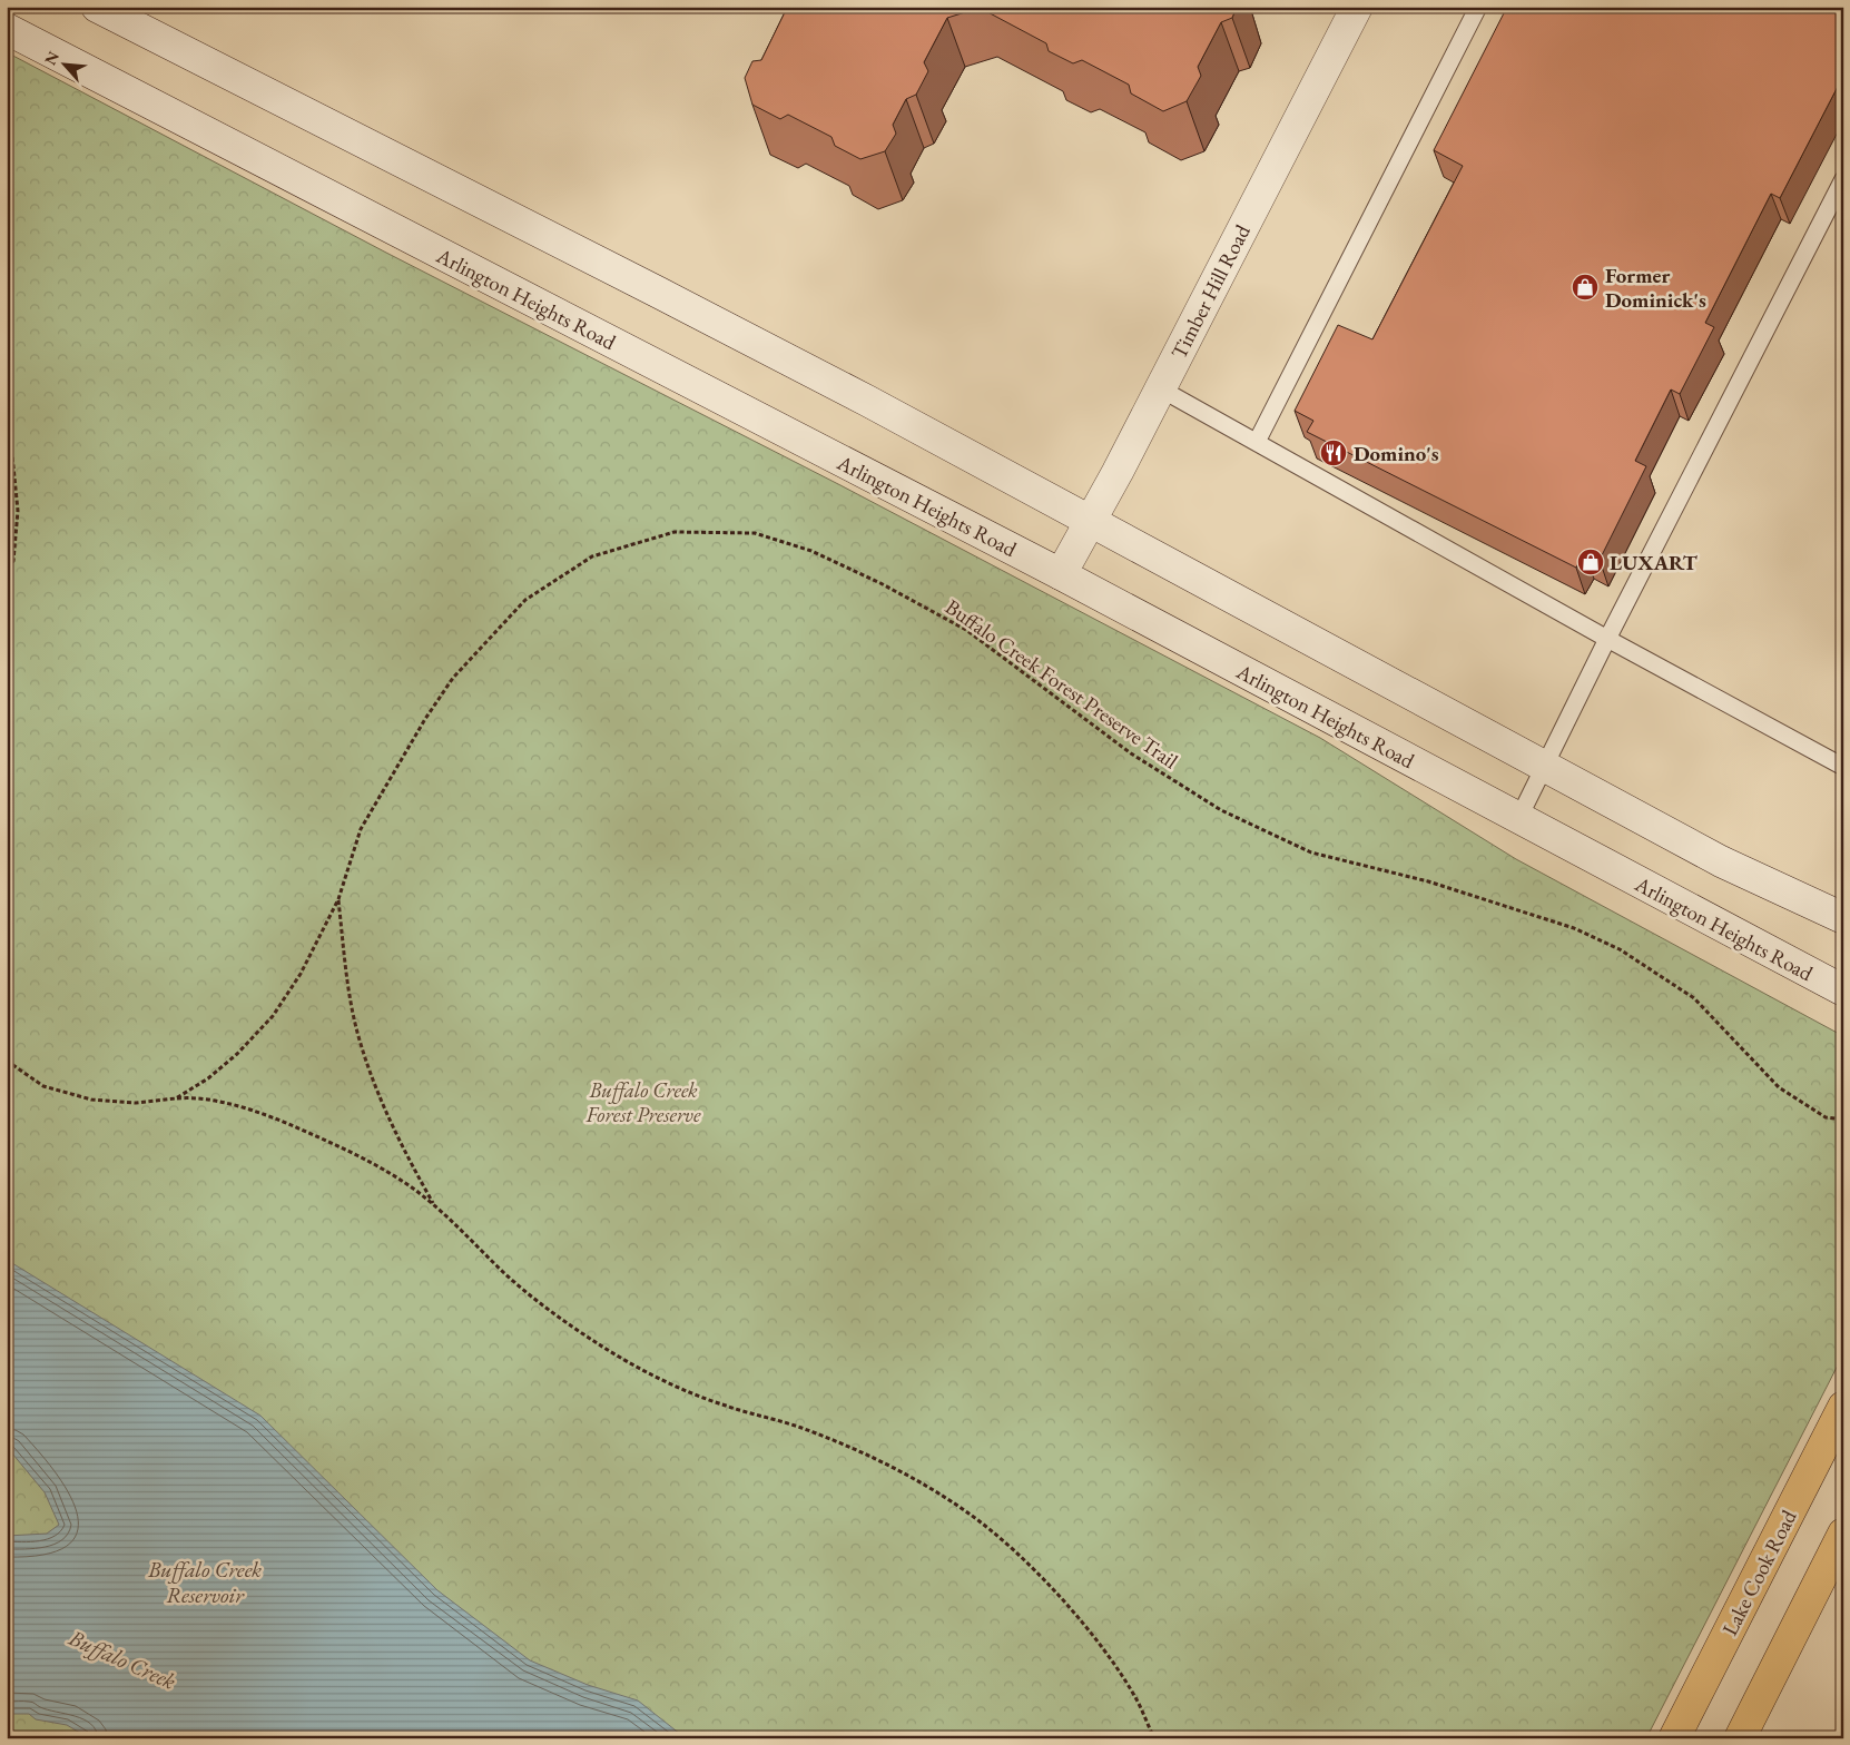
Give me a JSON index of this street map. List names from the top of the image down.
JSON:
{
  "streets": {
    "main road": ["Timber Hill Road", "Arlington Heights Road", "Lake Cook Road"],
    "path": ["Buffalo Creek Forest Preserve Trail"]
  },
  "crossings": [
    ["Timber Hill Road", "Arlington Heights Road"]
  ],
  "water": ["Buffalo Creek Reservoir", "Buffalo Creek"],
  "parks": ["Buffalo Creek Forest Preserve"],
  "places": {
    "shop": ["Former Dominick's", "LUXART"],
    "restaurant": ["Domino's"]
  },
  "north": "top left"
}
